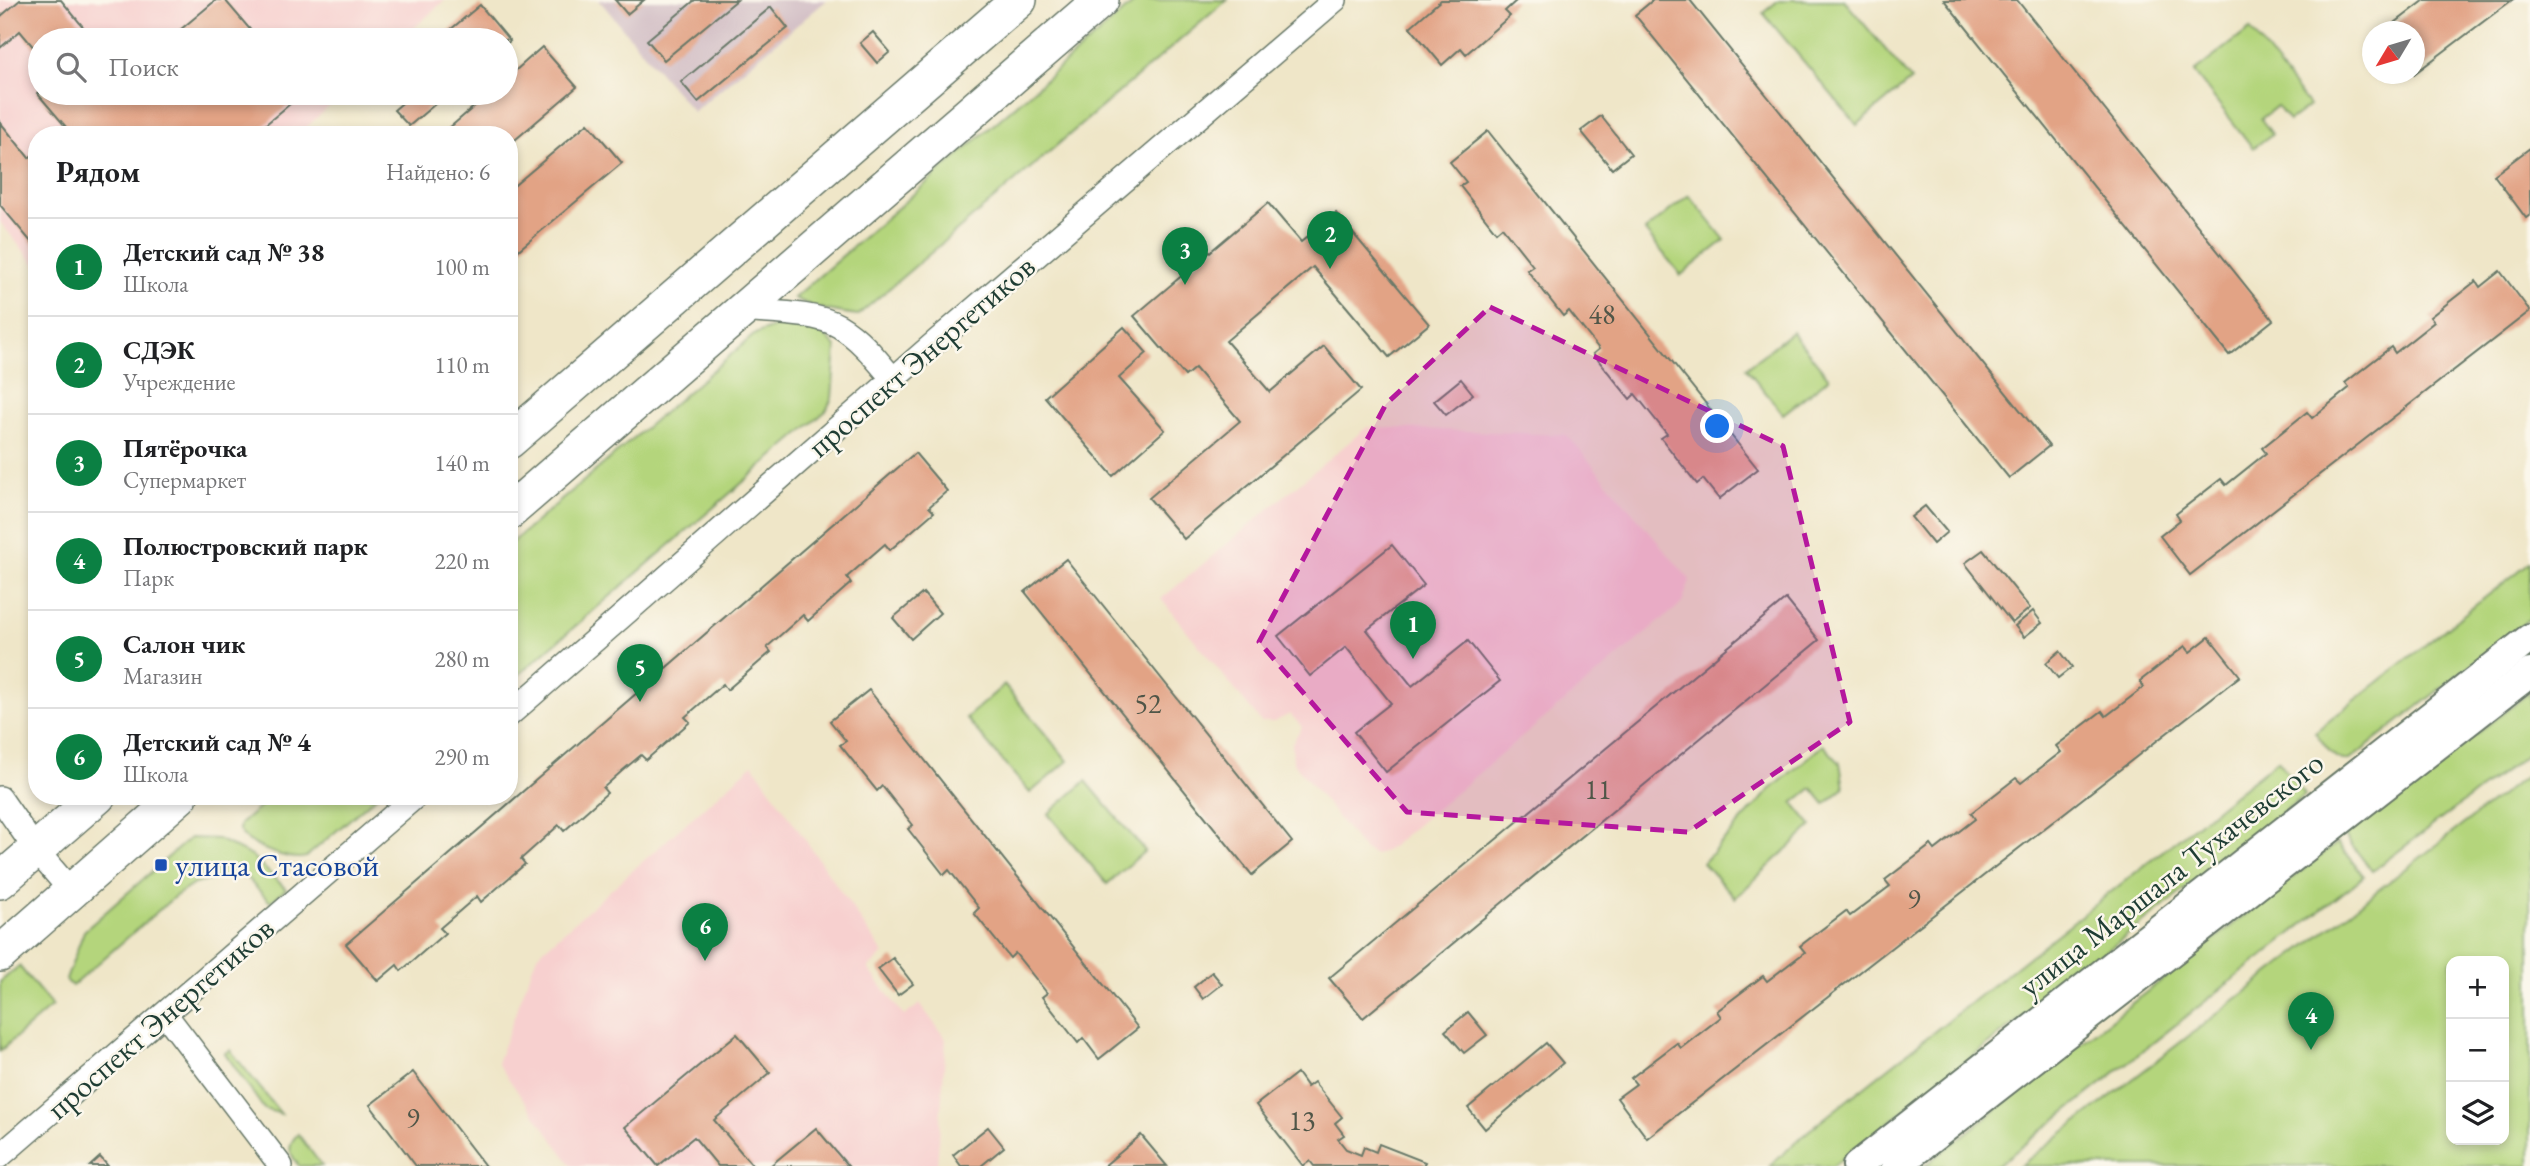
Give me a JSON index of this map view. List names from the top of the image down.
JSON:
{
  "streets": {
    "street": ["проспект Энергетиков", "улица Маршала Тухачевского"]
  },
  "places": {
    "transit": ["улица Стасовой"]
  },
  "house_numbers": [
    "48",
    "52",
    "11",
    "9",
    "9",
    "13"
  ],
  "north": "bottom left",
  "page": {
    "search": "Поиск",
    "heading": ["Рядом", "Найдено: 6"],
    "pins": [
      "2",
      "3",
      "1",
      "5",
      "6",
      "4"
    ],
    "list": [
      {
        "mark": "1",
        "name": "Детский сад № 38",
        "note": "Школа",
        "value": "100 m"
      },
      {
        "mark": "2",
        "name": "СДЭК",
        "note": "Учреждение",
        "value": "110 m"
      },
      {
        "mark": "3",
        "name": "Пятёрочка",
        "note": "Супермаркет",
        "value": "140 m"
      },
      {
        "mark": "4",
        "name": "Полюстровский парк",
        "note": "Парк",
        "value": "220 m"
      },
      {
        "mark": "5",
        "name": "Салон чик",
        "note": "Магазин",
        "value": "280 m"
      },
      {
        "mark": "6",
        "name": "Детский сад № 4",
        "note": "Школа",
        "value": "290 m"
      }
    ],
    "map_buttons": ["+", "−"]
  }
}
